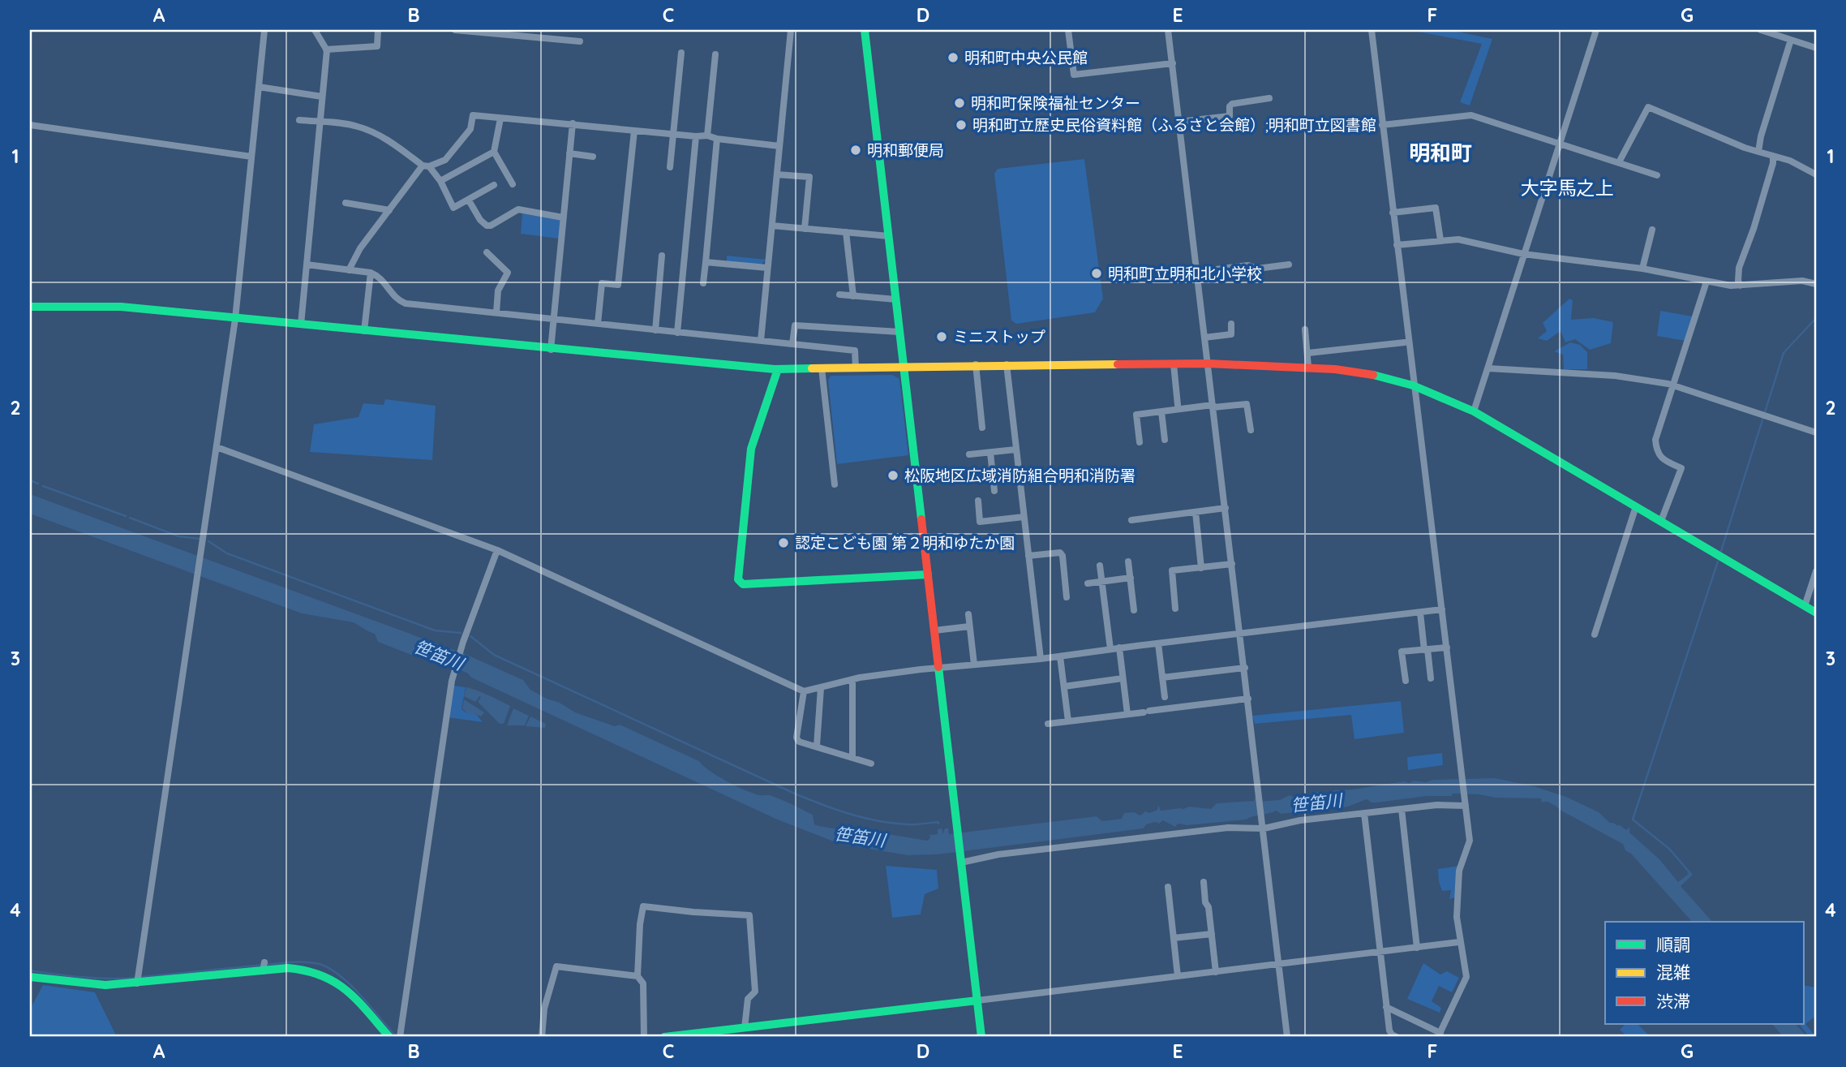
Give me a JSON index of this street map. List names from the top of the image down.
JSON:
{
  "districts": ["明和町", "大字馬之上"],
  "water": ["笹笛川"],
  "places": [
    "明和町中央公民館",
    "明和町保険福祉センター",
    "明和町立歴史民俗資料館（ふるさと会館）;明和町立図書館",
    "明和郵便局",
    "明和町立明和北小学校",
    "ミニストップ",
    "松阪地区広域消防組合明和消防署",
    "認定こども園 第２明和ゆたか園"
  ],
  "legend": ["順調", "混雑", "渋滞"],
  "grid": {
    "columns": [
      "A",
      "B",
      "C",
      "D",
      "E",
      "F",
      "G"
    ],
    "rows": [
      "1",
      "2",
      "3",
      "4"
    ]
  }
}
